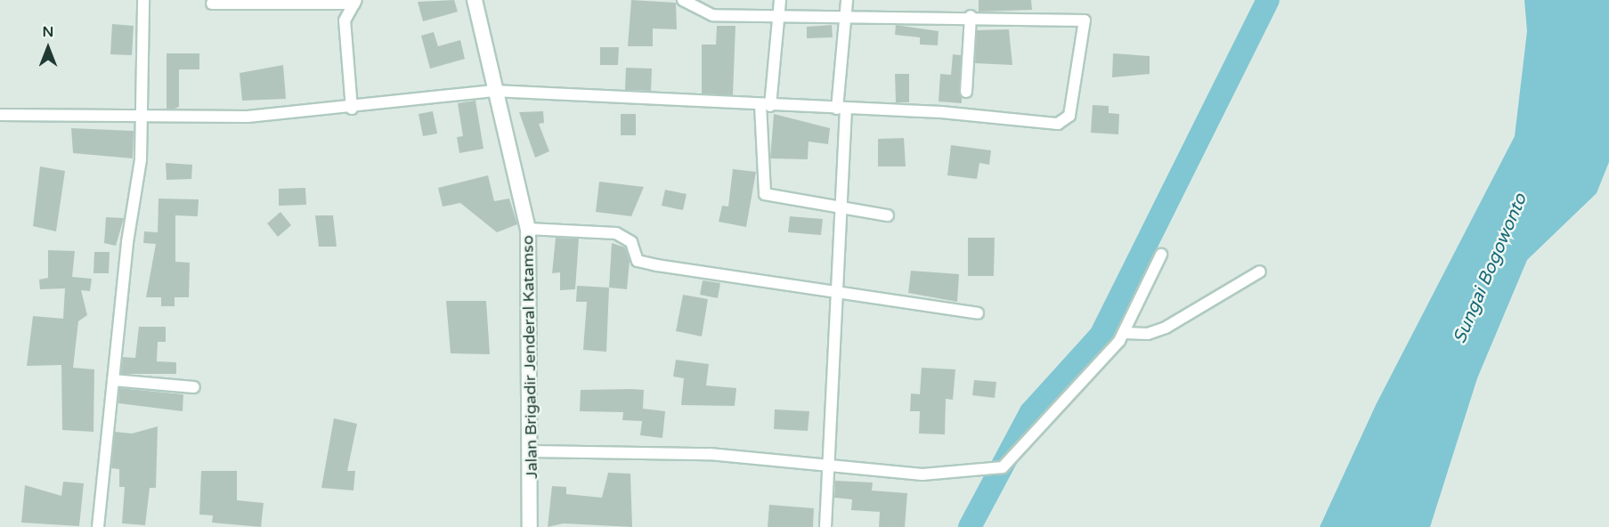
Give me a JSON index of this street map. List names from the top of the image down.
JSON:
{
  "streets": {
    "main road": ["Jalan Brigadir Jenderal Katamso"]
  },
  "water": ["Sungai Bogowonto"],
  "north": "top"
}
